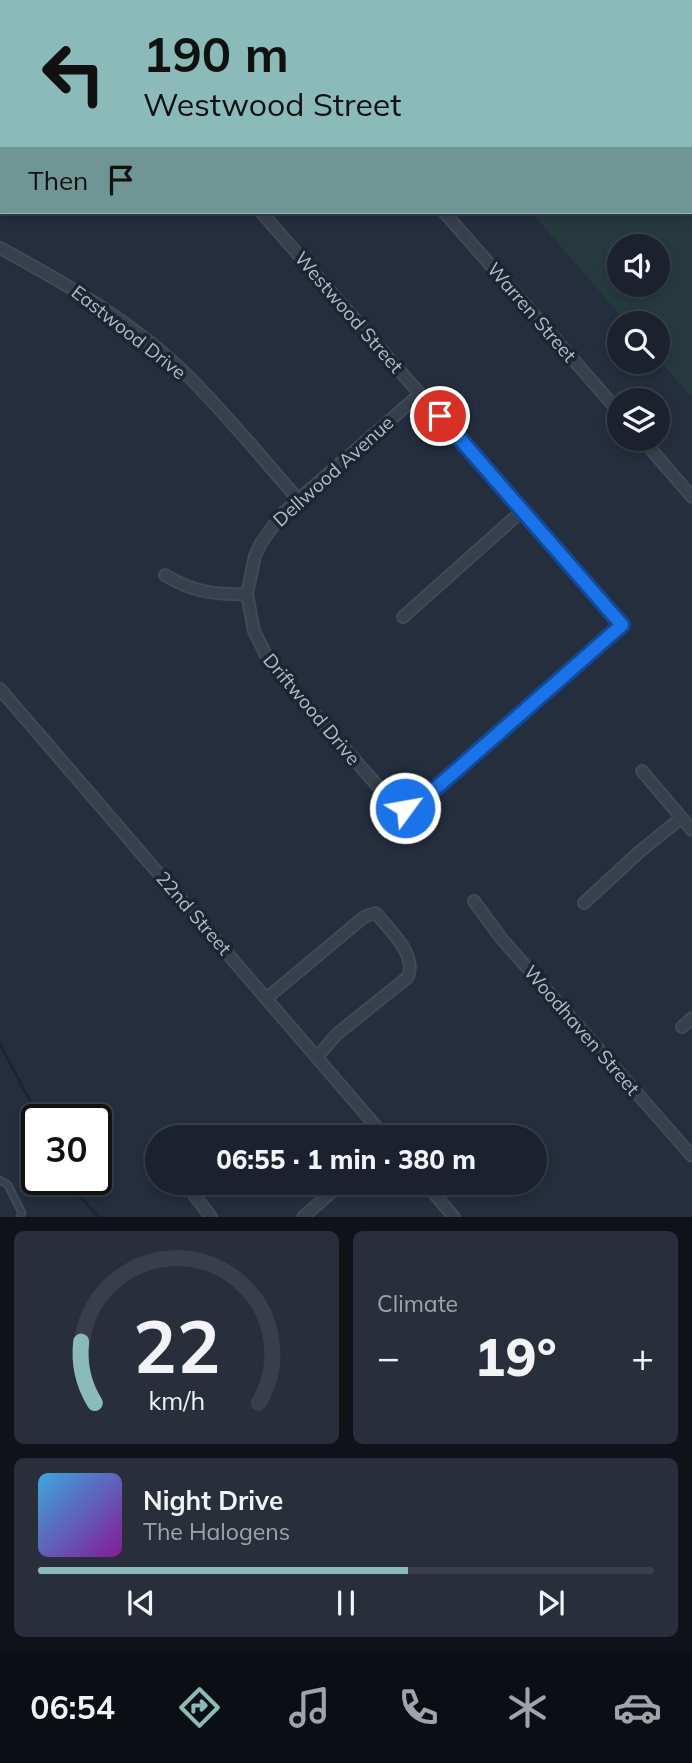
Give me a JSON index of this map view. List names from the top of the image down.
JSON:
{
  "streets": {
    "street": [
      "Westwood Street",
      "Warren Street",
      "Eastwood Drive",
      "Dellwood Avenue",
      "Driftwood Drive",
      "22nd Street",
      "Woodhaven Street"
    ]
  },
  "crossings": [
    ["Westwood Street", "Dellwood Avenue"],
    ["Westwood Street", "Driftwood Drive"],
    ["Eastwood Drive", "Dellwood Avenue"],
    ["Dellwood Avenue", "Driftwood Drive"]
  ],
  "page": {
    "turn": ["190 m", "Westwood Street"],
    "then": "Then",
    "limit": "30",
    "trip": "06:55 · 1 min · 380 m",
    "tile": "Climate",
    "heat": ["−", "19°", "+"],
    "song": ["Night Drive", "The Halogens"],
    "tabs": "06:54",
    "gauge": ["22", "km/h"]
  }
}
